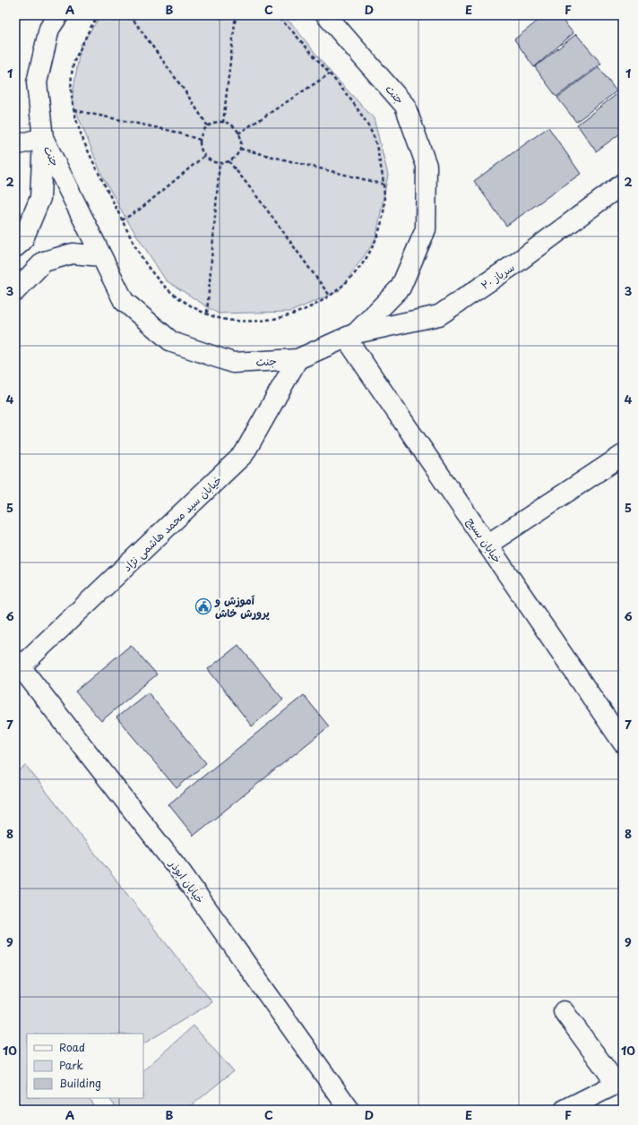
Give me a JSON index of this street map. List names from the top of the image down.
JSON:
{
  "streets": {
    "street": [
      "جنت",
      "سرباز ۲۰",
      "خیابان سید محمد هاشمی نژاد",
      "خیابان بسیج",
      "خیابان ابوذر"
    ]
  },
  "crossings": [
    ["جنت", "سرباز ۲۰"],
    ["جنت", "خیابان سید محمد هاشمی نژاد"],
    ["جنت", "خیابان بسیج"],
    ["سرباز ۲۰", "خیابان بسیج"],
    ["خیابان سید محمد هاشمی نژاد", "خیابان ابوذر"]
  ],
  "places": {
    "public building": ["آموزش و پرورش خاش"]
  },
  "legend": ["Road", "Park", "Building"],
  "grid": {
    "columns": [
      "A",
      "B",
      "C",
      "D",
      "E",
      "F"
    ],
    "rows": [
      "1",
      "2",
      "3",
      "4",
      "5",
      "6",
      "7",
      "8",
      "9",
      "10"
    ]
  }
}
